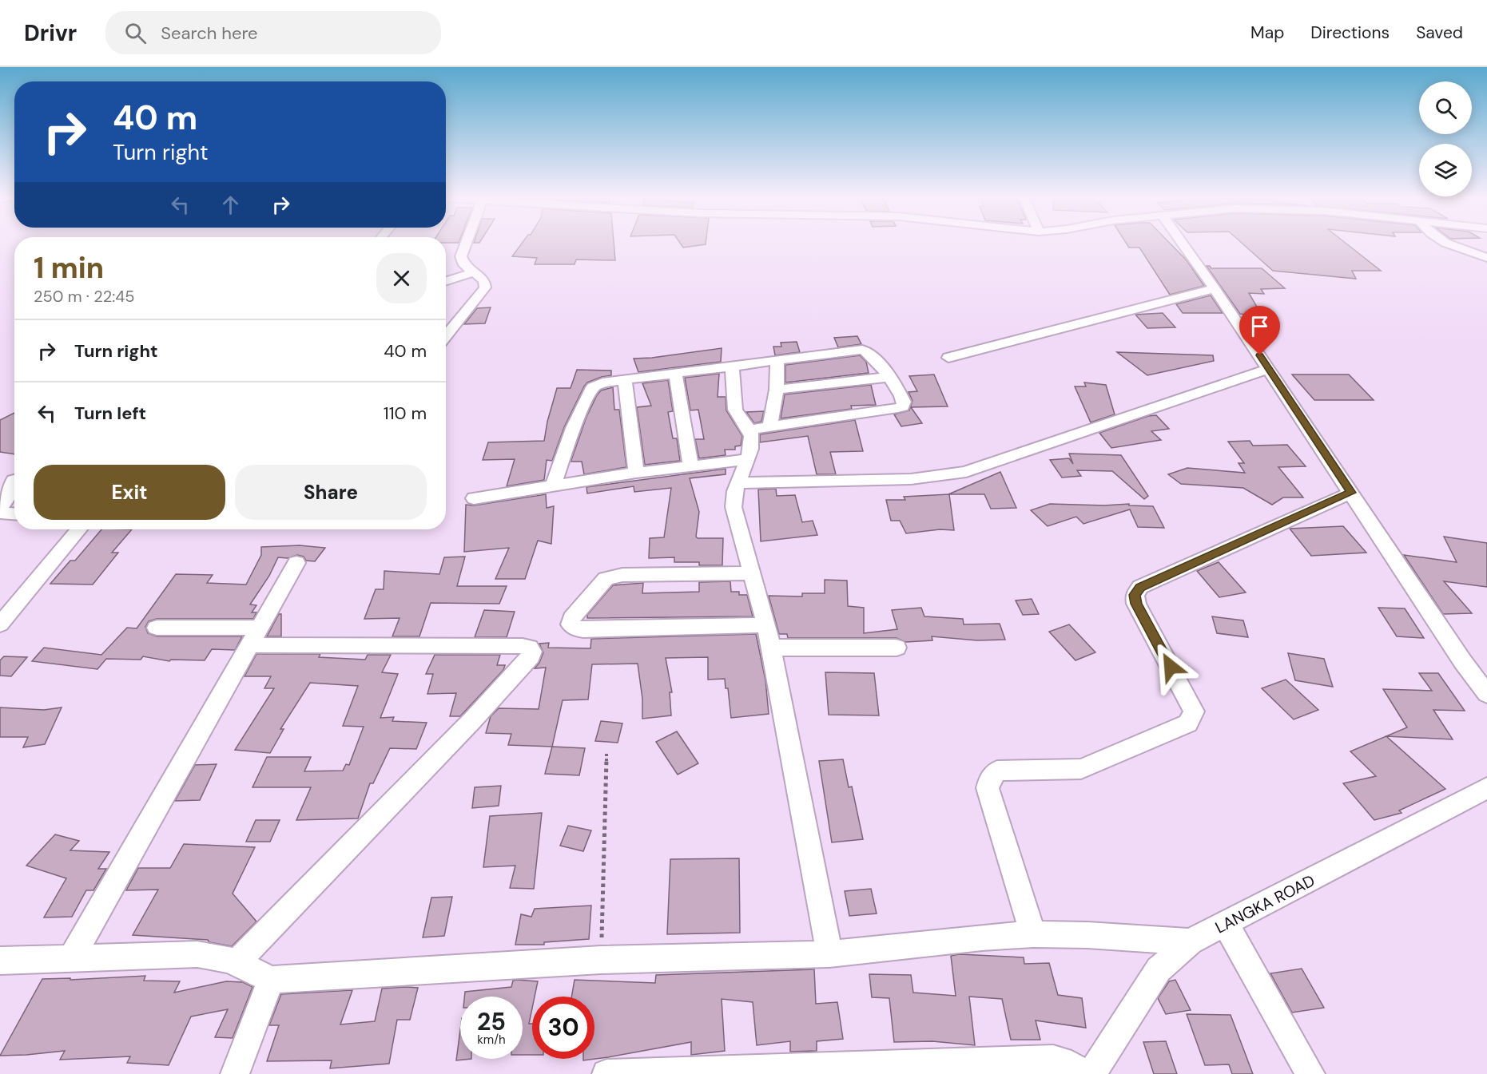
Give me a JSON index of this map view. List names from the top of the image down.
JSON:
{
  "streets": {
    "street": ["LANGKA ROAD"]
  },
  "page": {
    "header": "Drivr",
    "search": "Search here",
    "nav": ["Map", "Directions", "Saved"],
    "turn": ["40 m", "Turn right"],
    "heading": ["1 min", "250 m · 22:45"],
    "list": [
      {
        "name": "Turn right",
        "value": "40 m"
      },
      {
        "name": "Turn left",
        "value": "110 m"
      }
    ],
    "buttons": ["Exit", "Share"],
    "speed": "25 km/h",
    "limit": "30"
  }
}
